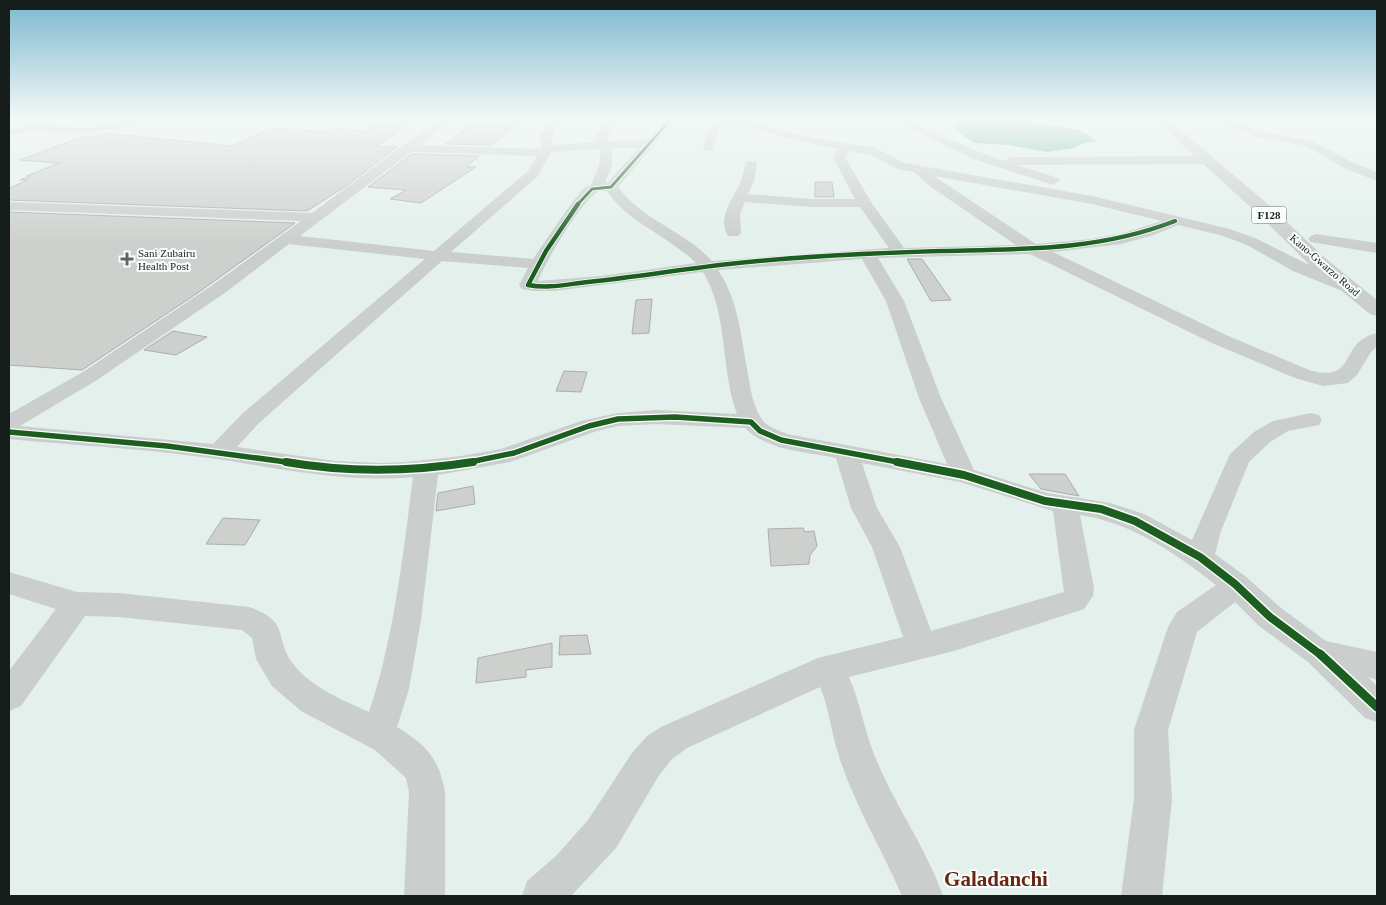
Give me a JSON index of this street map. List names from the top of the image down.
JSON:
{
  "streets": {
    "main road": ["F128", "Kano-Gwarzo Road"]
  },
  "districts": ["Galadanchi"],
  "places": {
    "health": ["Sani Zubairu Health Post"]
  }
}
